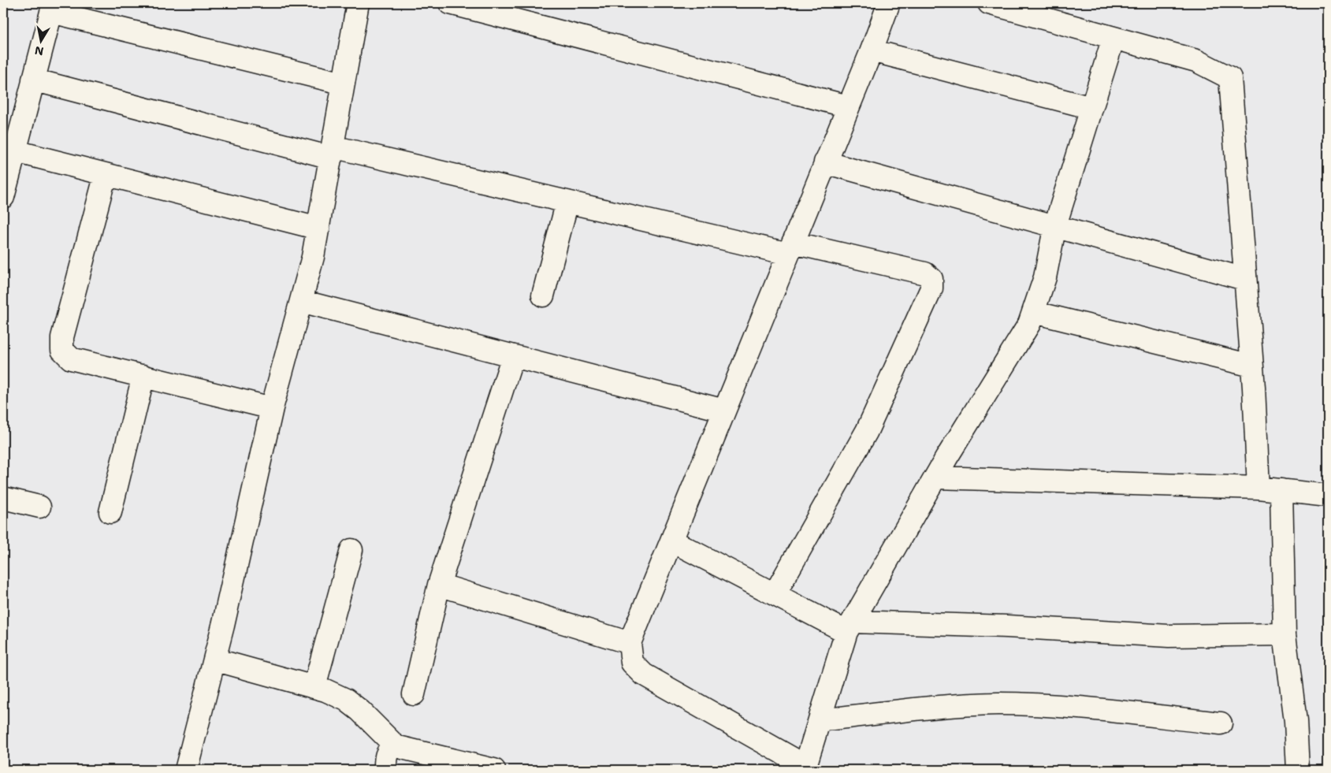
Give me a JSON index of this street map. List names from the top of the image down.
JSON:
{
  "north": "bottom"
}
